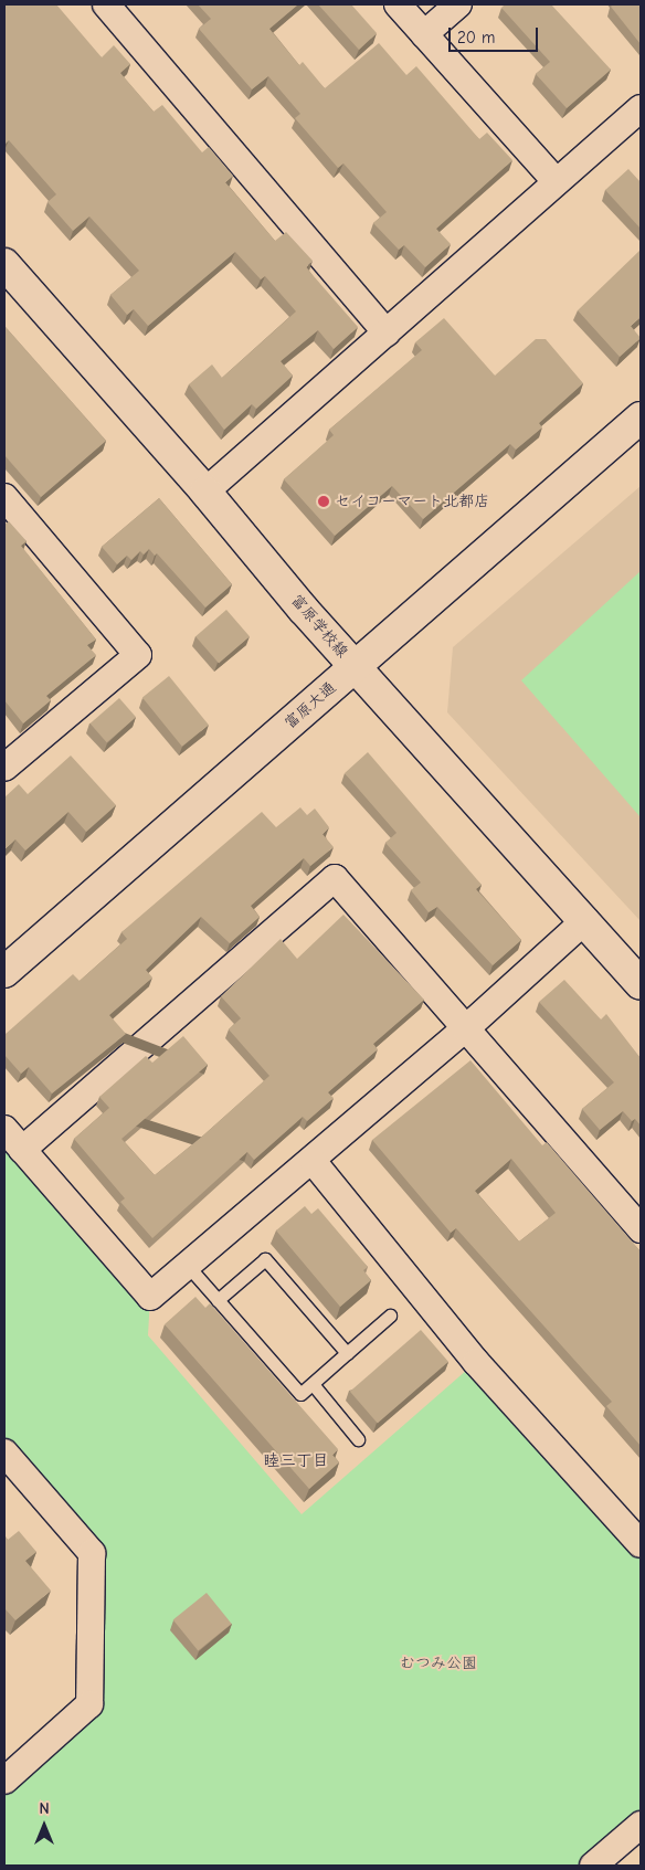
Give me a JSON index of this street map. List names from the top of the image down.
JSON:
{
  "streets": {
    "street": ["富原学校線", "富原大通"]
  },
  "crossings": [
    ["富原学校線", "富原大通"]
  ],
  "districts": ["睦三丁目"],
  "parks": ["むつみ公園"],
  "places": ["セイコーマート北都店"],
  "scale_bar": "20 m",
  "north": "top"
}
